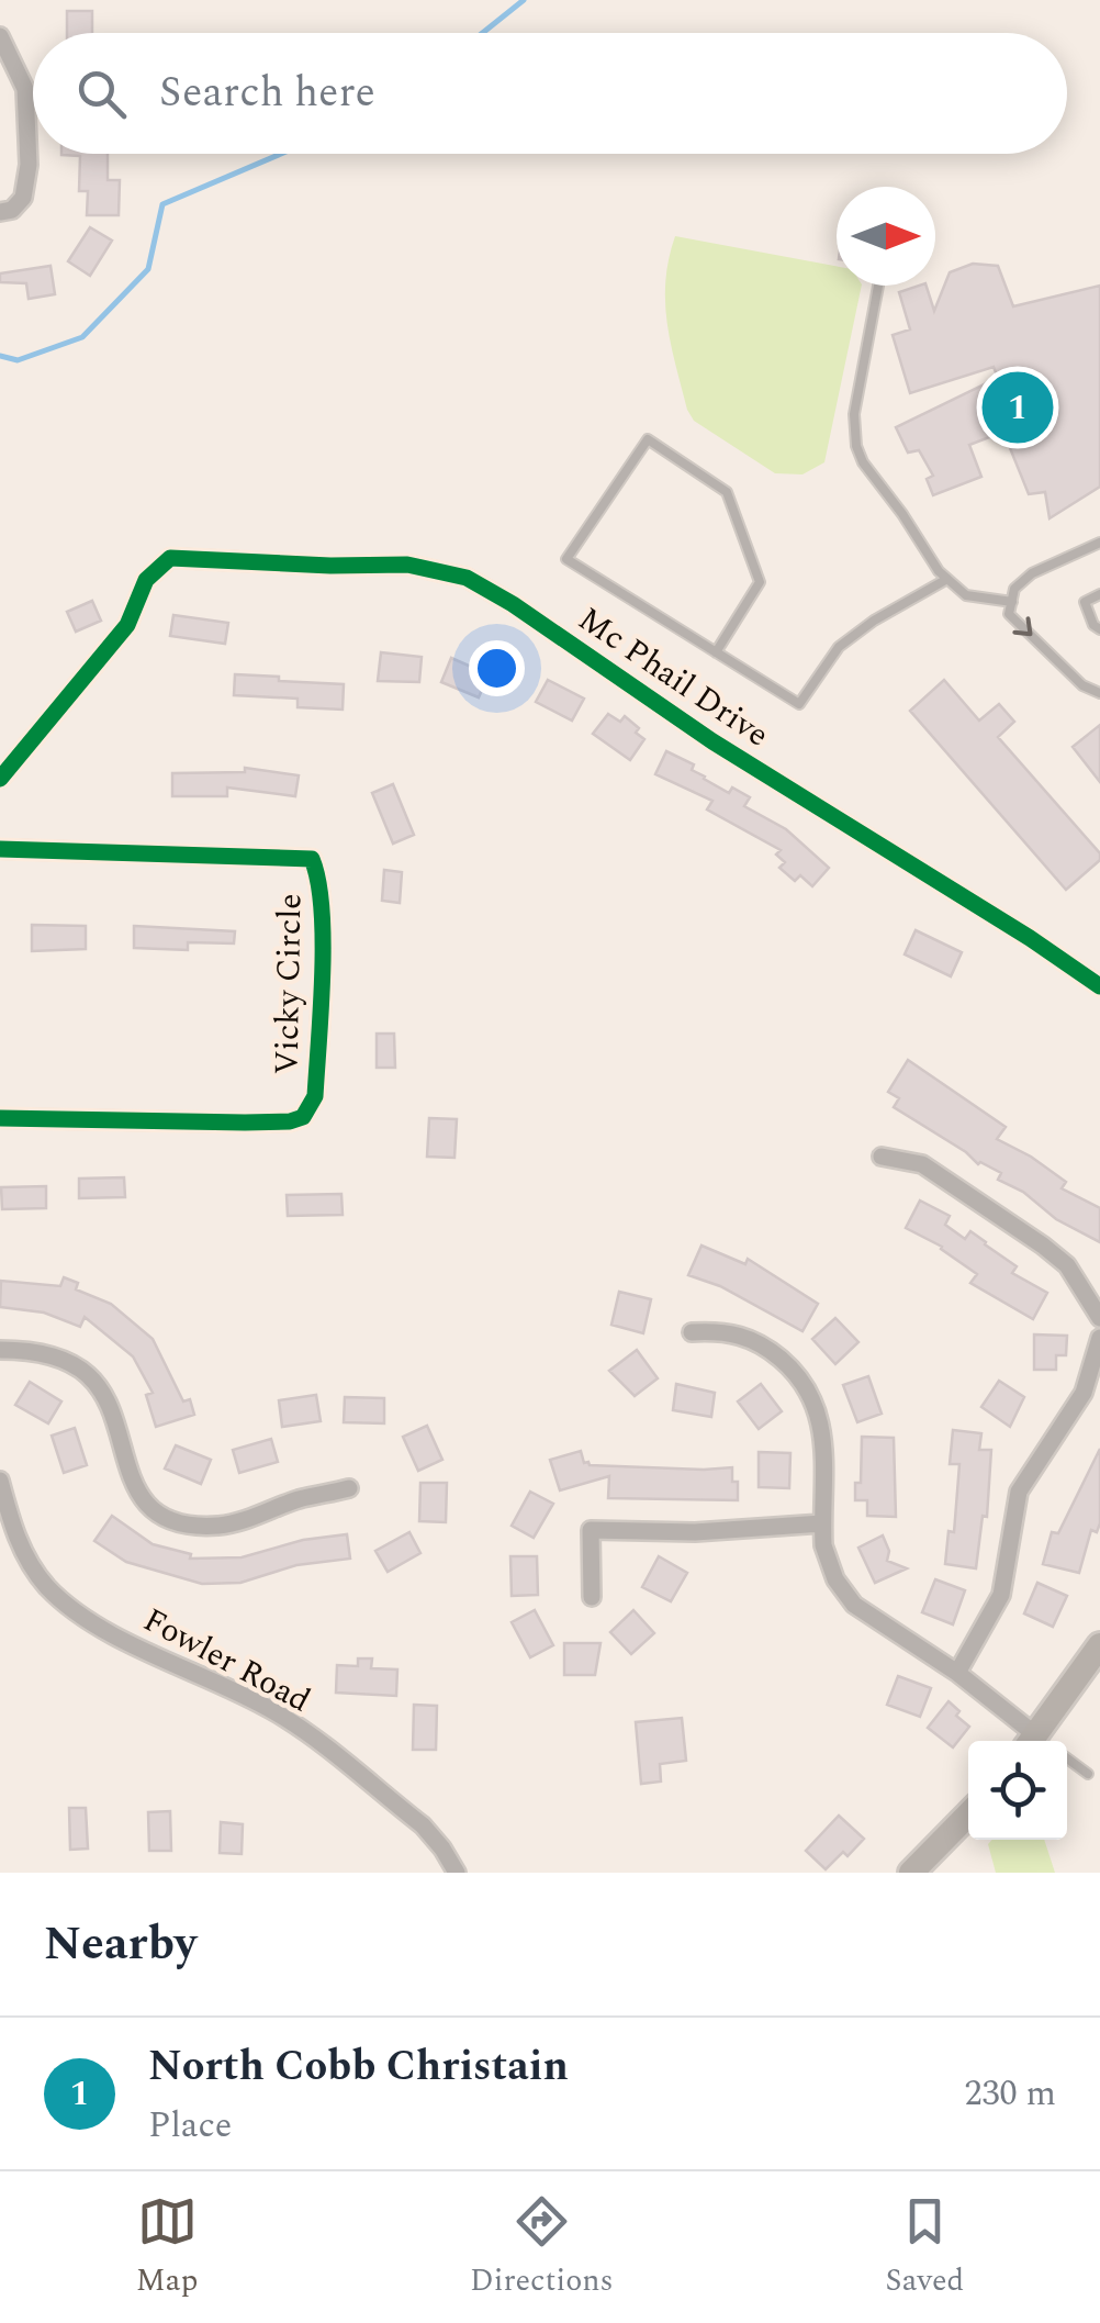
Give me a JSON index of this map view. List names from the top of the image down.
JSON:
{
  "streets": {
    "street": ["Mc Phail Drive", "Vicky Circle", "Fowler Road"]
  },
  "north": "right",
  "page": {
    "search": "Search here",
    "pins": "1",
    "heading": "Nearby",
    "list": [
      {
        "mark": "1",
        "name": "North Cobb Christain",
        "note": "Place",
        "value": "230 m"
      }
    ],
    "nav": ["Map", "Directions", "Saved"]
  }
}
